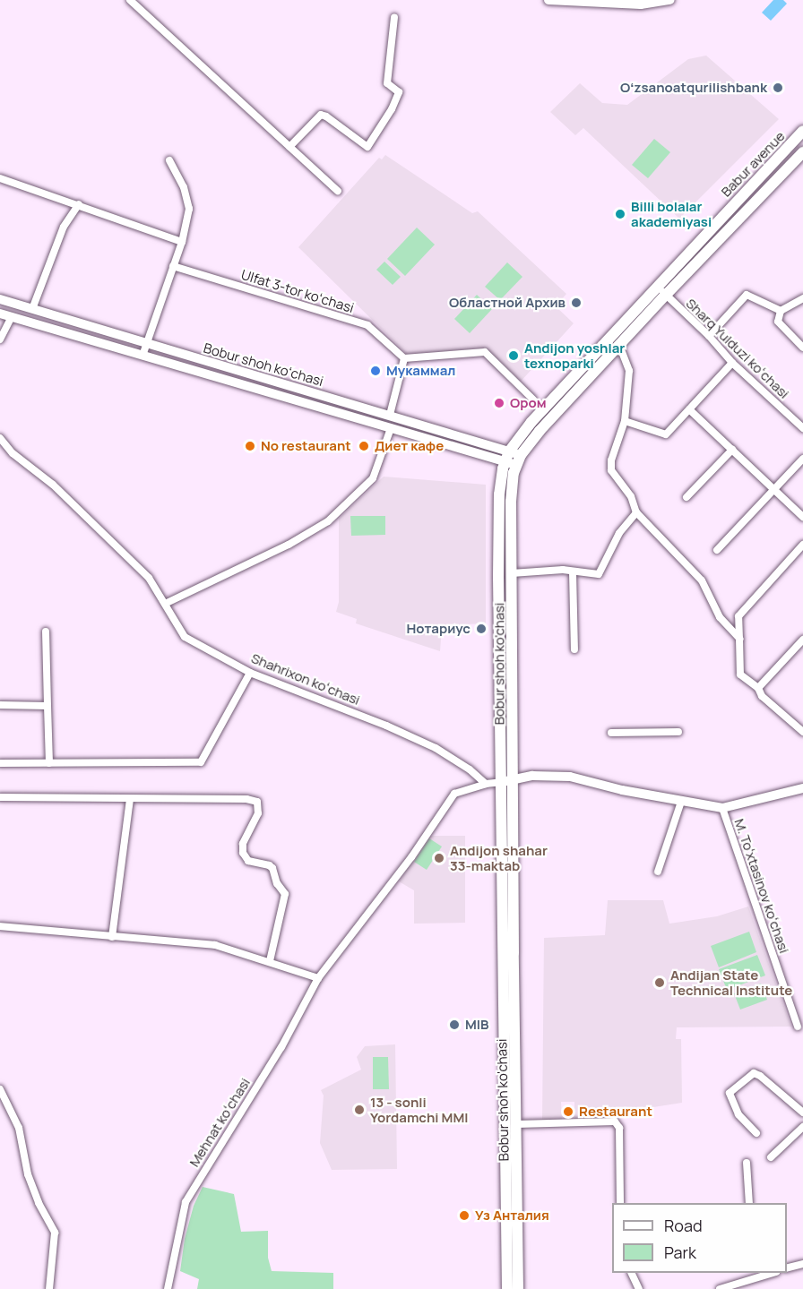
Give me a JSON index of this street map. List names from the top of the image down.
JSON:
{
  "streets": {
    "main road": ["Babur avenue", "Bobur shoh koʻchasi", "Bobur shoh ko'chasi"],
    "street": [
      "Ulfat 3-tor koʻchasi",
      "Sharq Yulduzi koʻchasi",
      "Shahrixon koʻchasi",
      "M. Toʻxtasinov koʻchasi",
      "Mehnat koʻchasi"
    ]
  },
  "crossings": [
    ["Babur avenue", "Sharq Yulduzi koʻchasi"],
    ["Babur avenue", "Bobur shoh ko'chasi"],
    ["Sharq Yulduzi koʻchasi", "Bobur shoh ko'chasi"],
    ["Bobur shoh koʻchasi", "Bobur shoh ko'chasi"],
    ["Bobur shoh ko'chasi", "Mehnat koʻchasi"],
    ["Shahrixon koʻchasi", "Mehnat koʻchasi"]
  ],
  "places": [
    "Oʻzsanoatqurilishbank",
    "Billi bolalar akademiyasi",
    "Областной Архив",
    "Andijon yoshlar texnoparki",
    "Мукаммал",
    "Ором",
    "No restaurant",
    "Диет кафе",
    "Нотариус",
    "Andijon shahar 33-maktab",
    "Andijan State Technical Institute",
    "MIB",
    "13 - sonli Yordamchi MMI",
    "Restaurant",
    "Уз Анталия"
  ],
  "legend": ["Road", "Park"]
}
